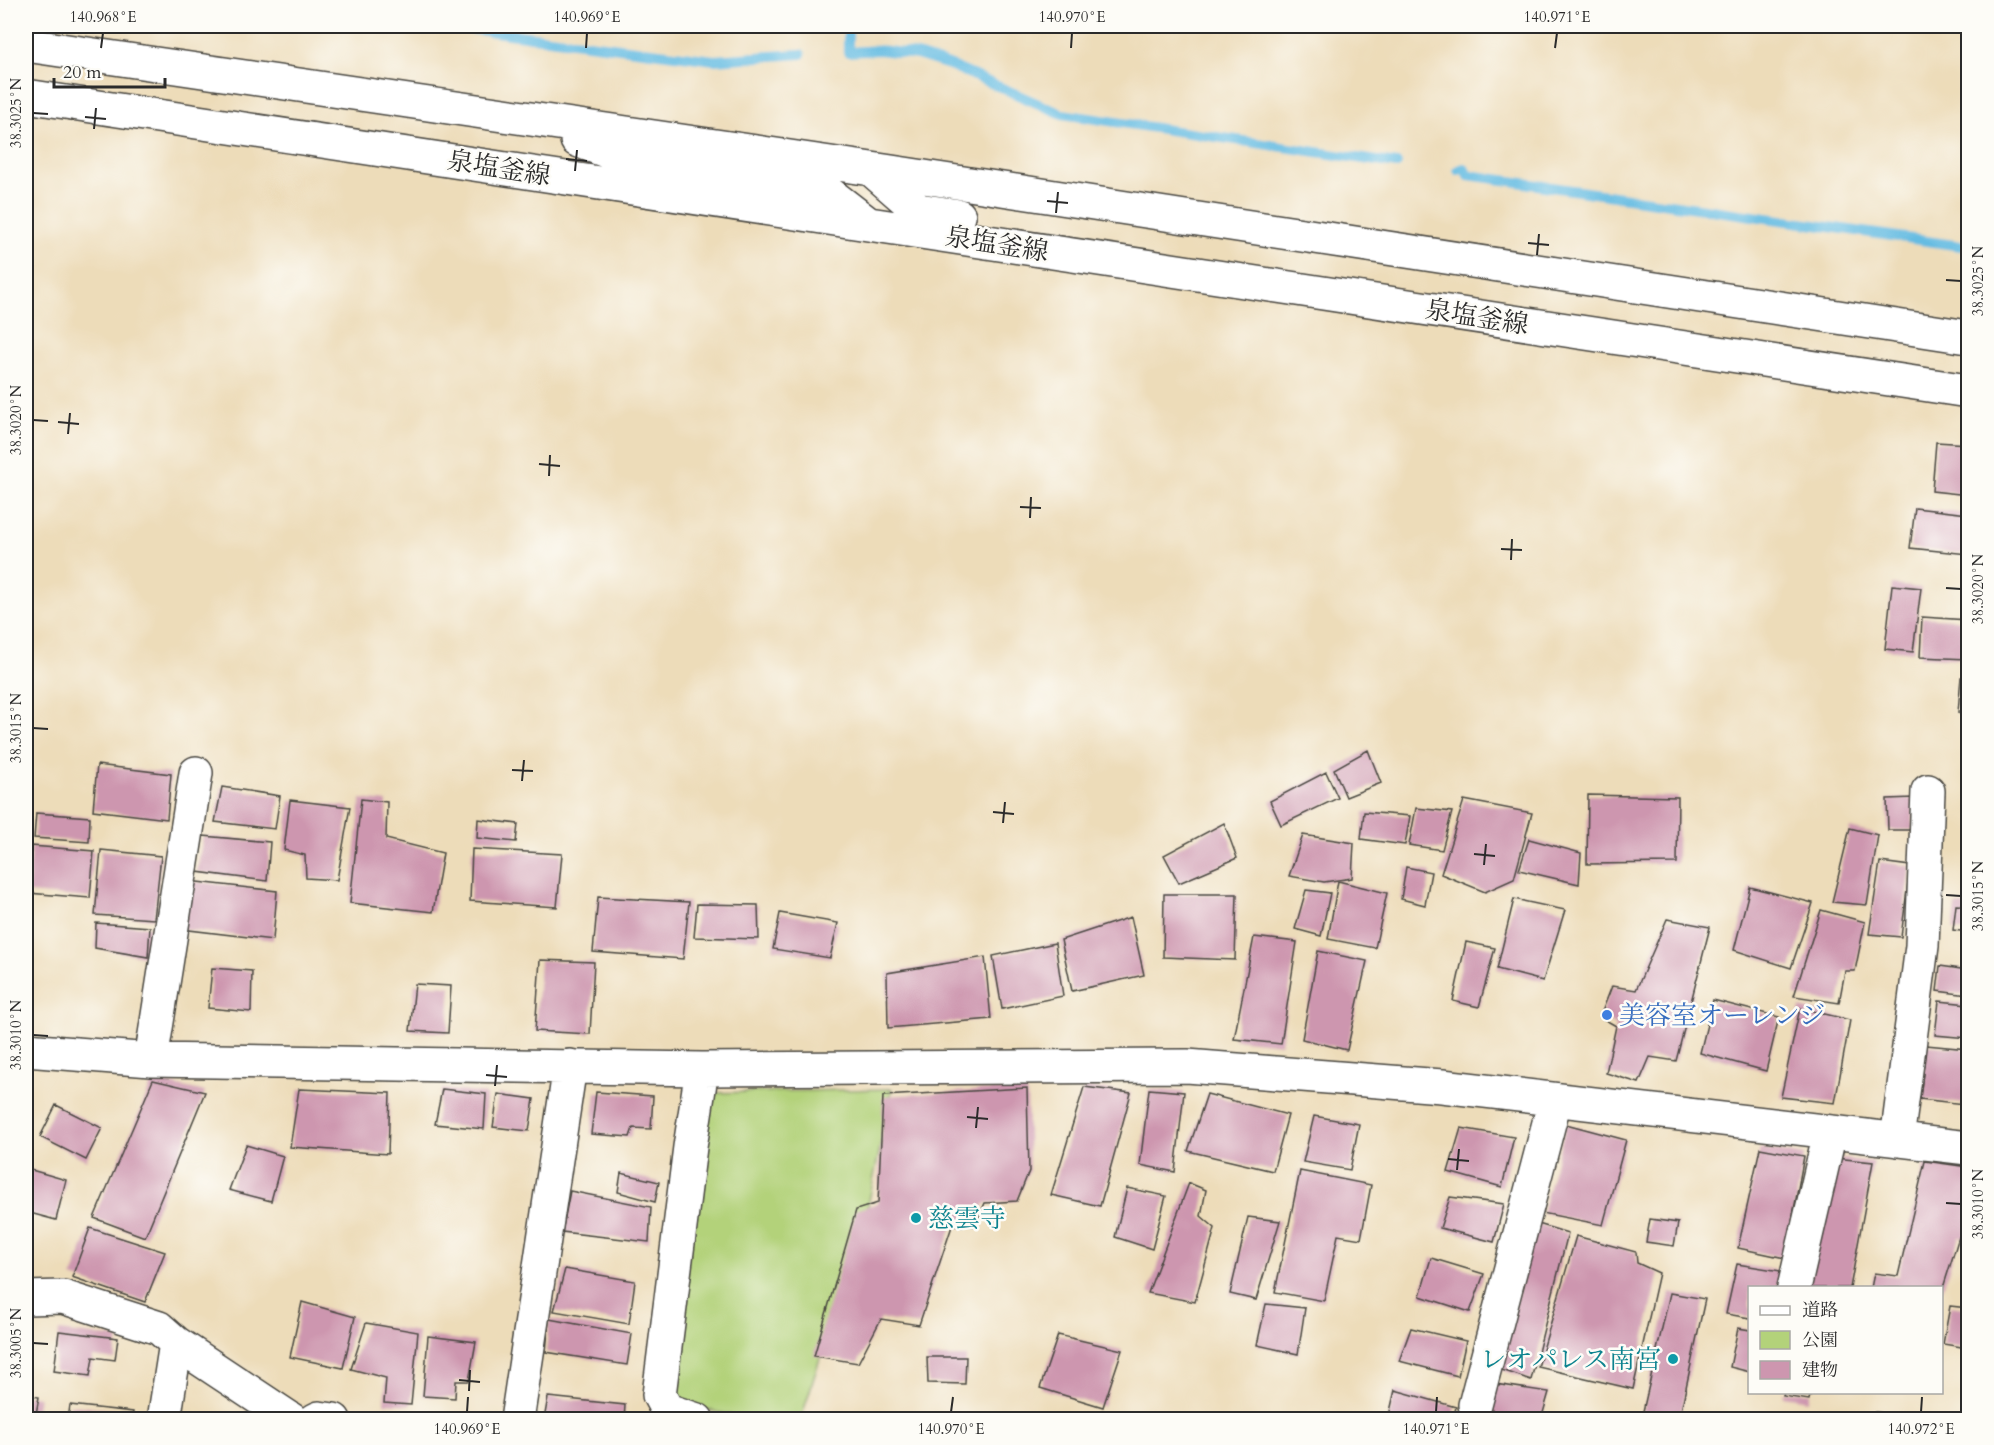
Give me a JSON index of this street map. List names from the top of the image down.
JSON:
{
  "streets": {
    "main road": ["泉塩釜線"]
  },
  "places": ["美容室オーレンジ", "慈雲寺", "レオパレス南宮"],
  "legend": ["道路", "公園", "建物"],
  "scale_bar": "20 m",
  "coordinates": [
    "140.968°E",
    "140.969°E",
    "140.970°E",
    "140.971°E",
    "38.3025°N",
    "38.3020°N",
    "38.3015°N",
    "38.3010°N",
    "38.3005°N",
    "140.972°E"
  ]
}
